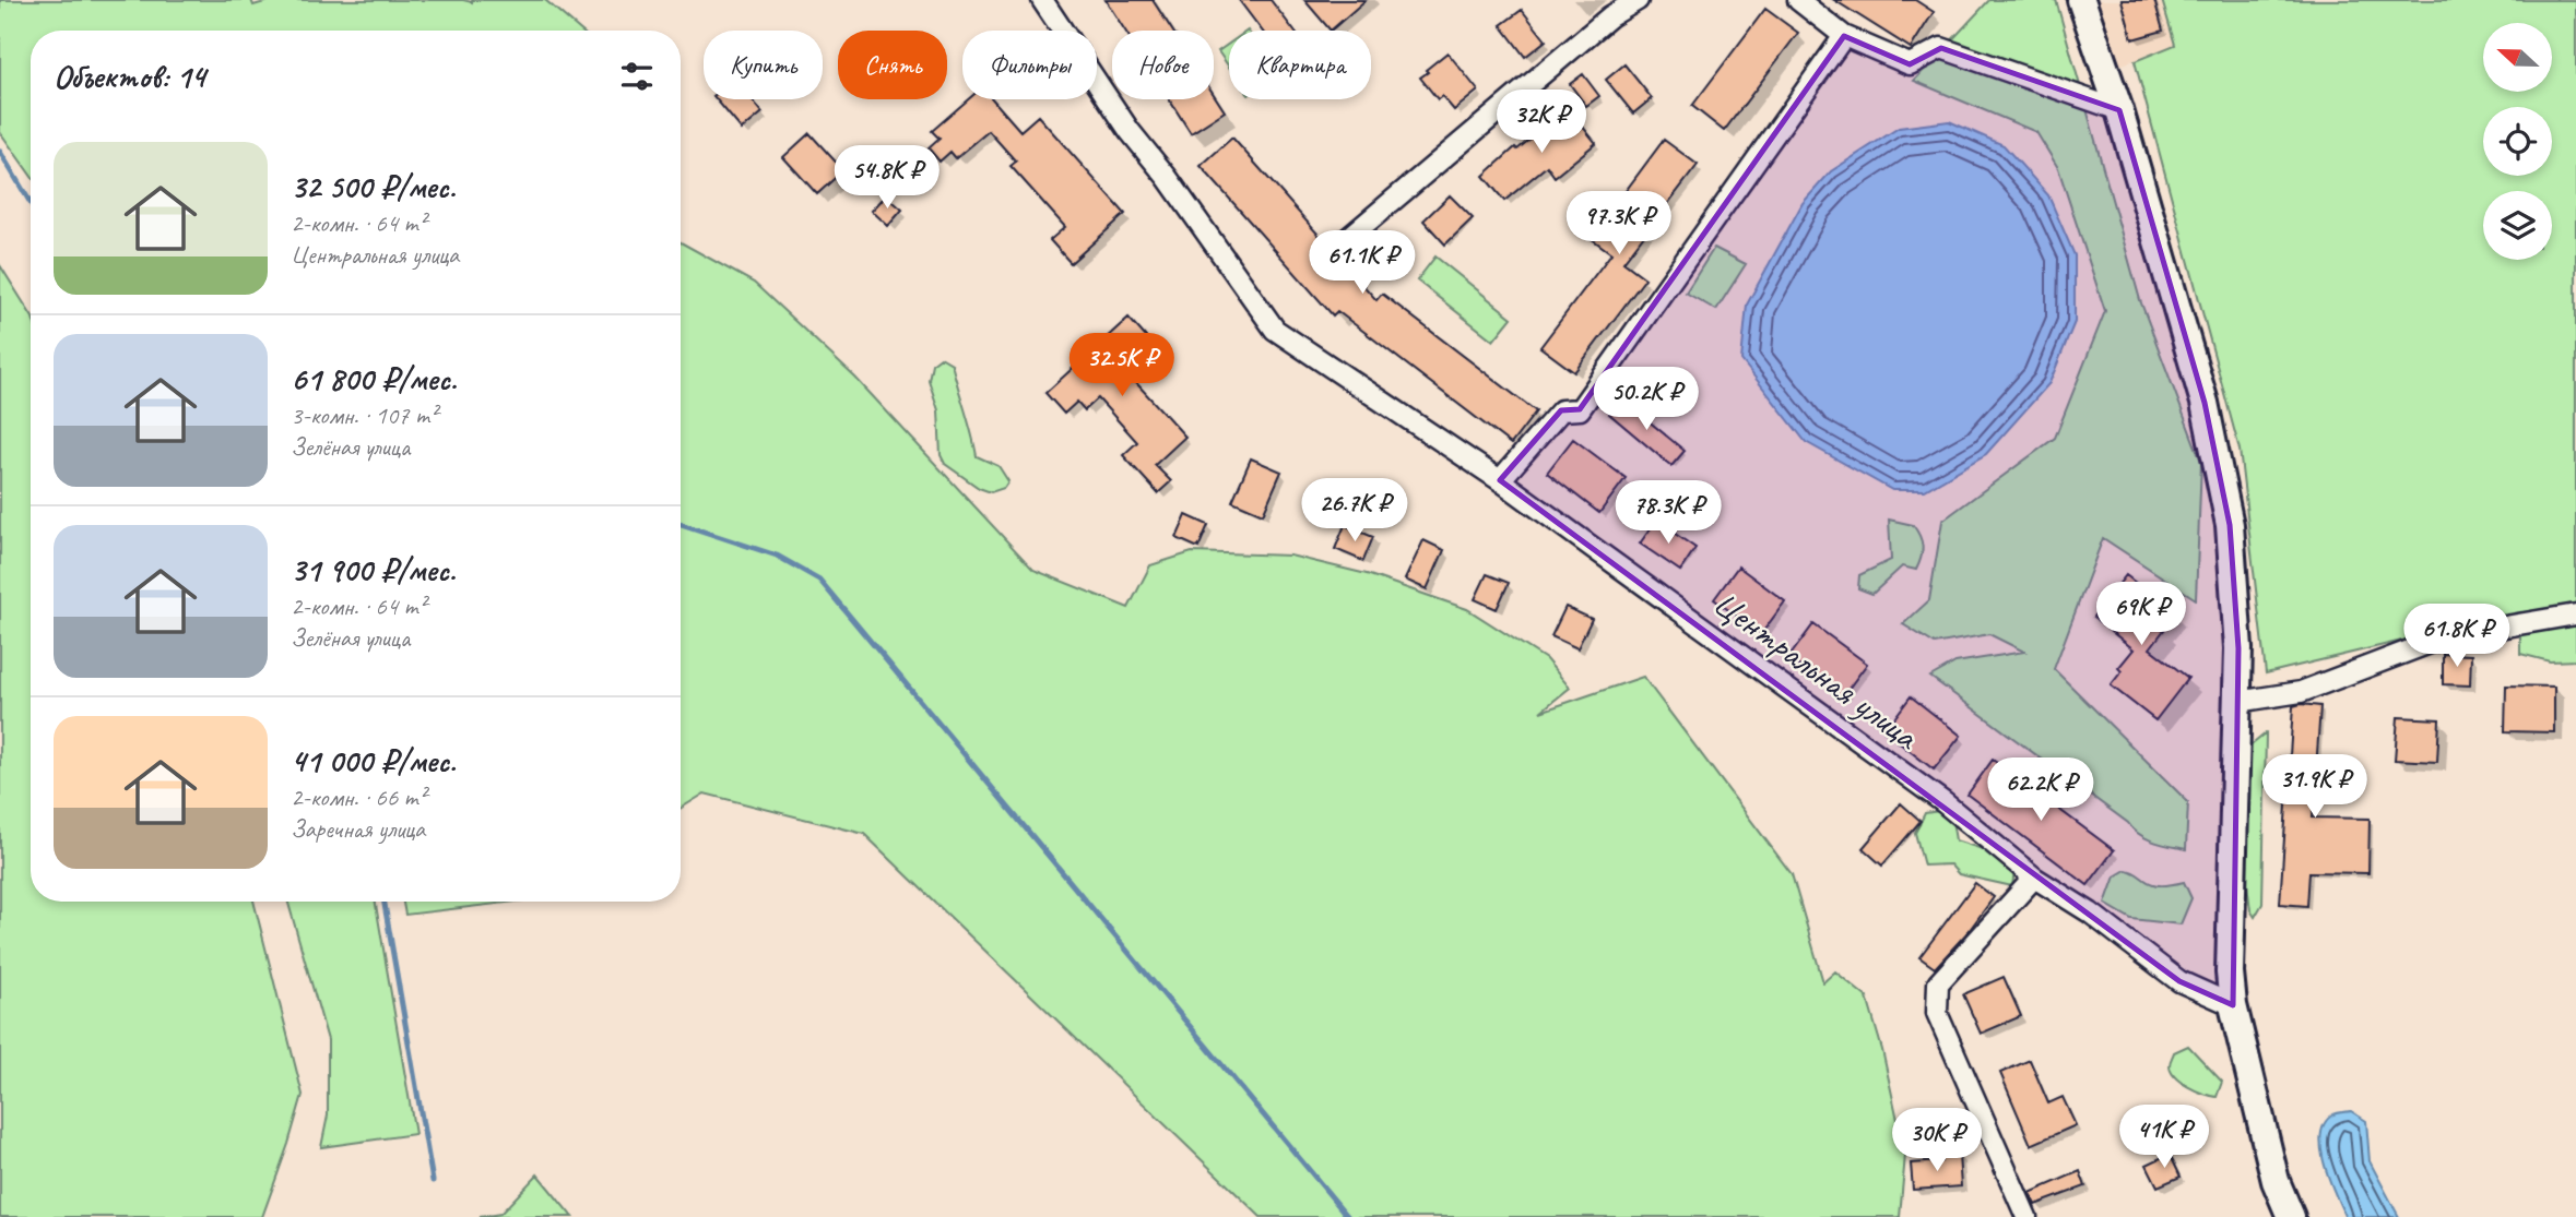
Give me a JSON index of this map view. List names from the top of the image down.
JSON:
{
  "streets": {
    "street": ["Центральная улица"]
  },
  "north": "left",
  "page": {
    "chip": [
      "Купить",
      "Снять",
      "Фильтры",
      "Новое",
      "Квартира"
    ],
    "heading": "Объектов: 14",
    "price": [
      "32K ₽",
      "54.8K ₽",
      "97.3K ₽",
      "61.1K ₽",
      "32.5K ₽",
      "50.2K ₽",
      "26.7K ₽",
      "78.3K ₽",
      "69K ₽",
      "61.8K ₽",
      "31.9K ₽",
      "62.2K ₽",
      "41K ₽",
      "30K ₽"
    ],
    "list": [
      {
        "name": "32 500 ₽/мес.",
        "note": "2-комн. · 64 m² · Центральная улица"
      },
      {
        "name": "61 800 ₽/мес.",
        "note": "3-комн. · 107 m² · Зелёная улица"
      },
      {
        "name": "31 900 ₽/мес.",
        "note": "2-комн. · 64 m² · Зелёная улица"
      },
      {
        "name": "41 000 ₽/мес.",
        "note": "2-комн. · 66 m² · Заречная улица"
      }
    ]
  }
}
